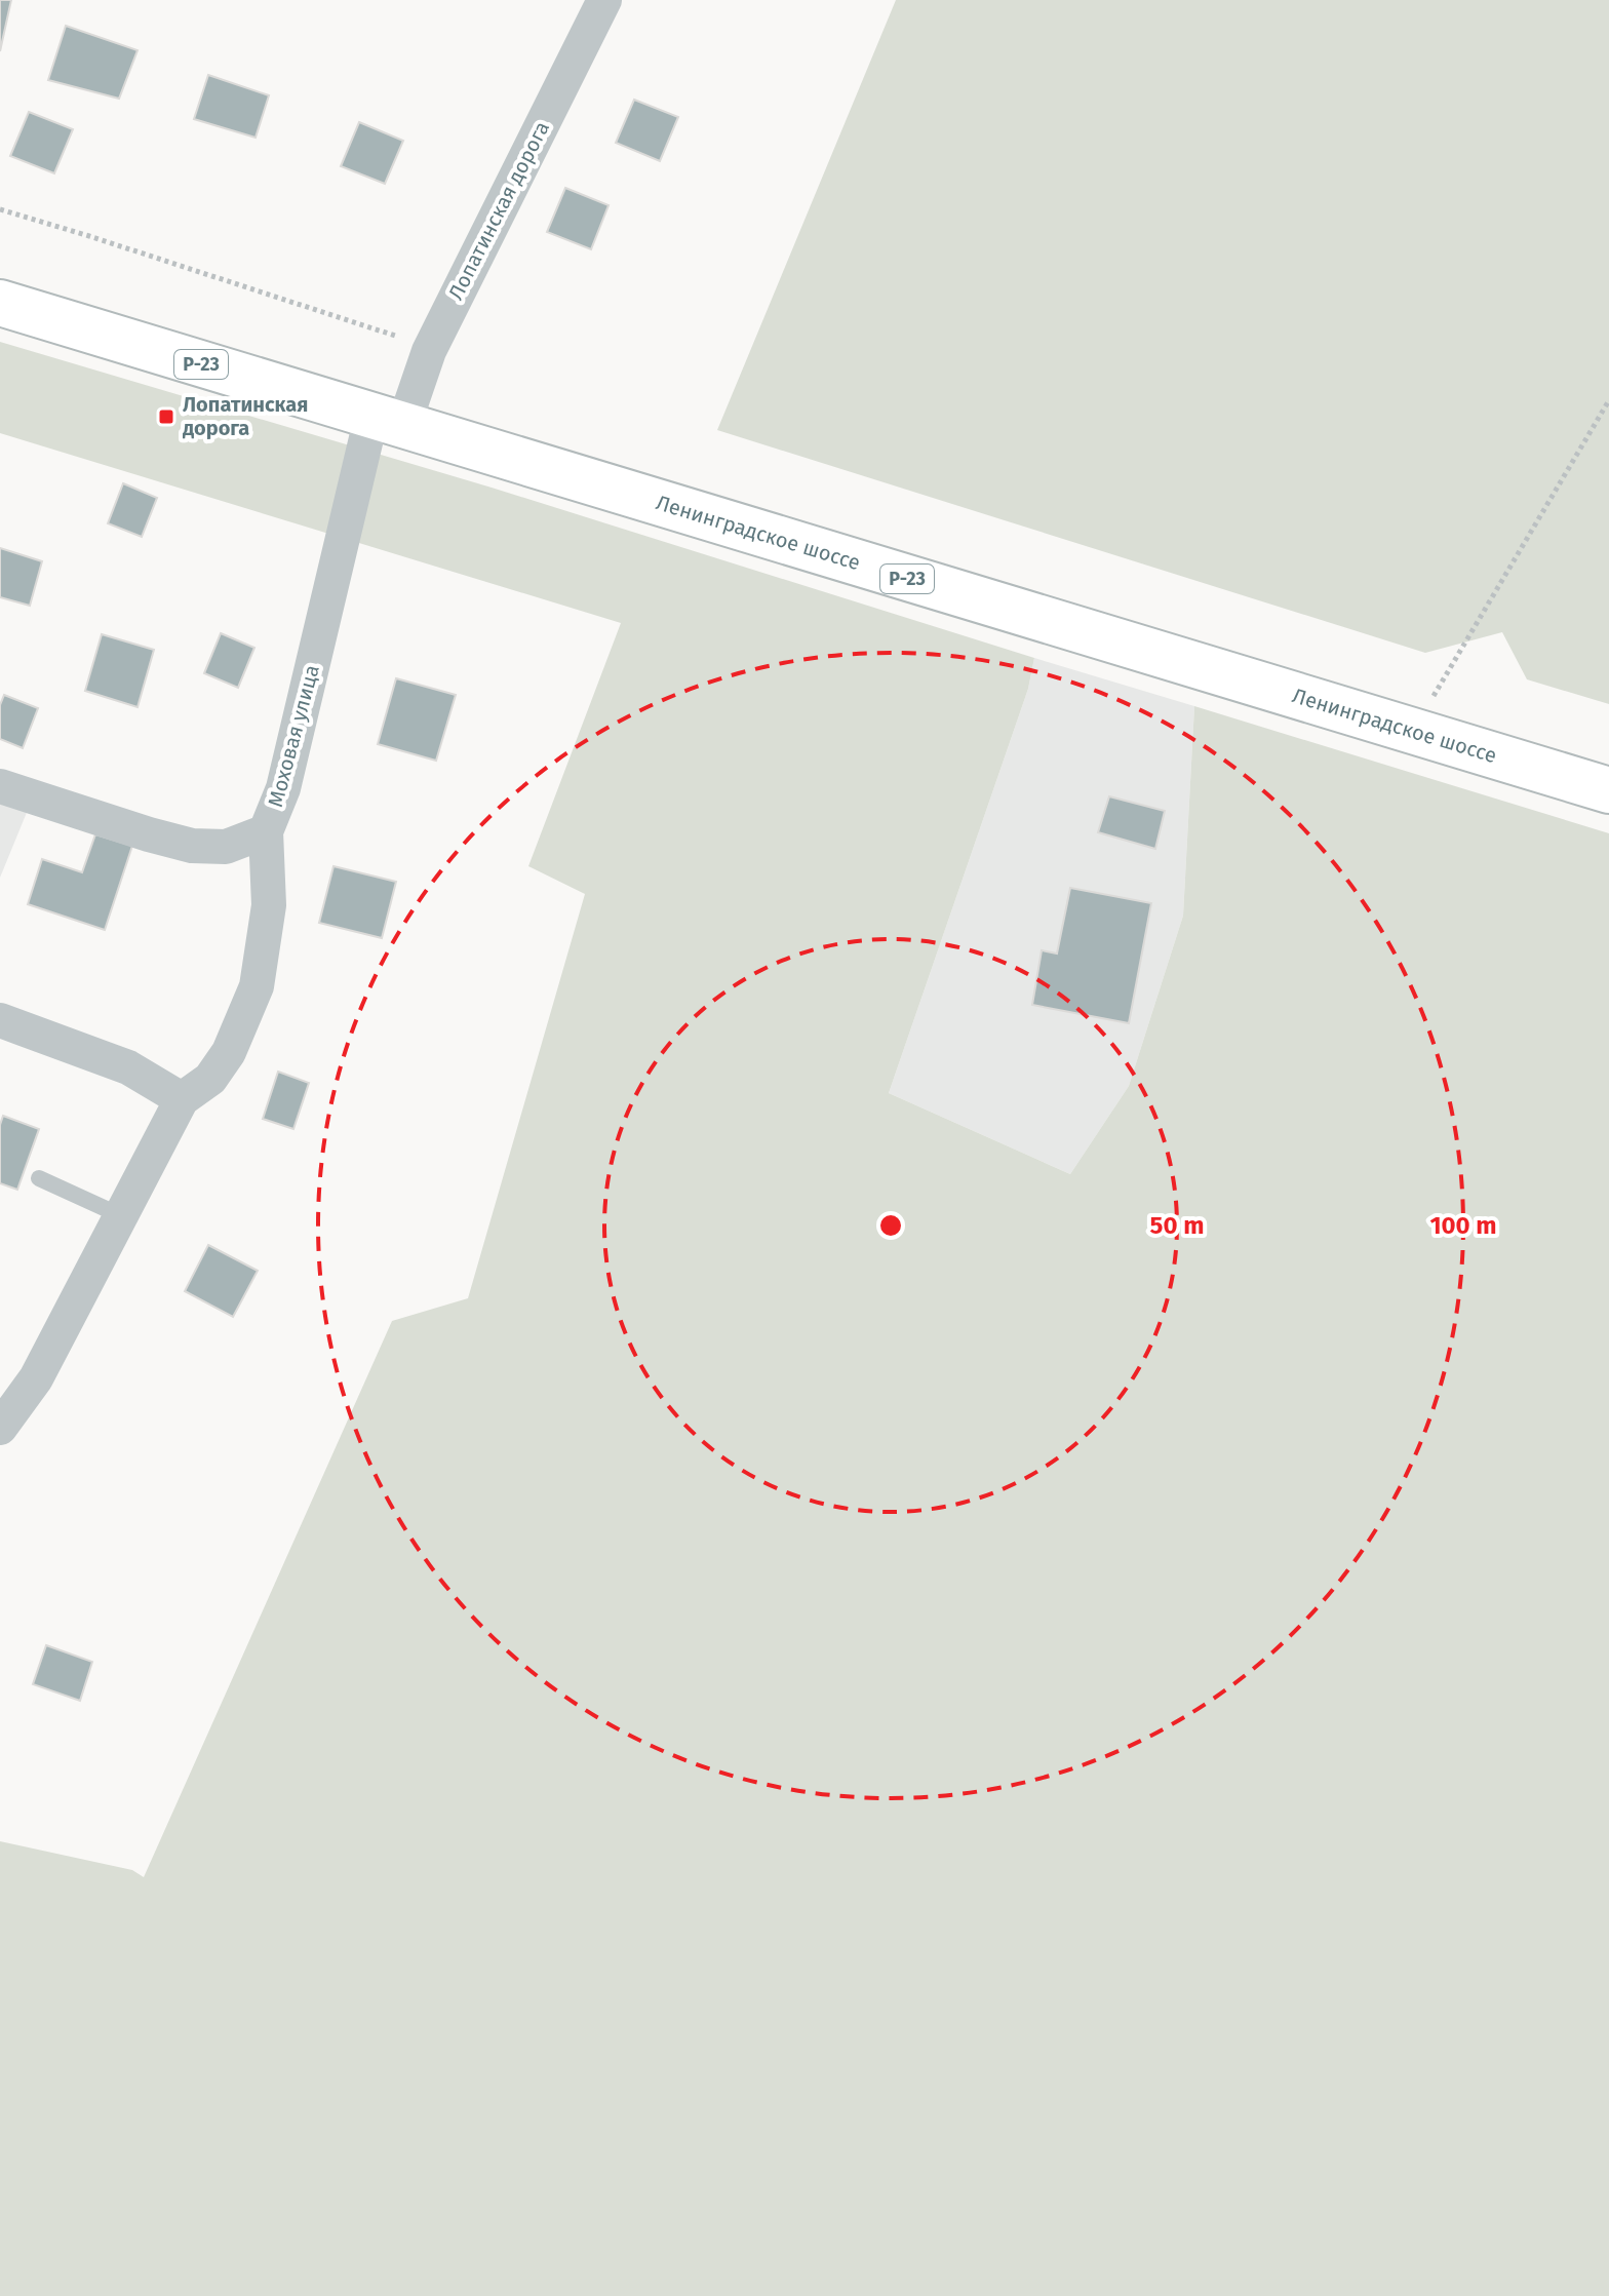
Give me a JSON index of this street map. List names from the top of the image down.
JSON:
{
  "streets": {
    "highway": ["Р-23", "Ленинградское шоссе"],
    "street": ["Лопатинская дорога", "Моховая улица"]
  },
  "crossings": [
    ["Лопатинская дорога", "Ленинградское шоссе"],
    ["Лопатинская дорога", "Моховая улица"],
    ["Ленинградское шоссе", "Моховая улица"]
  ],
  "places": {
    "transit": ["Лопатинcкая дорога"]
  },
  "rings": ["50 m", "100 m"]
}
